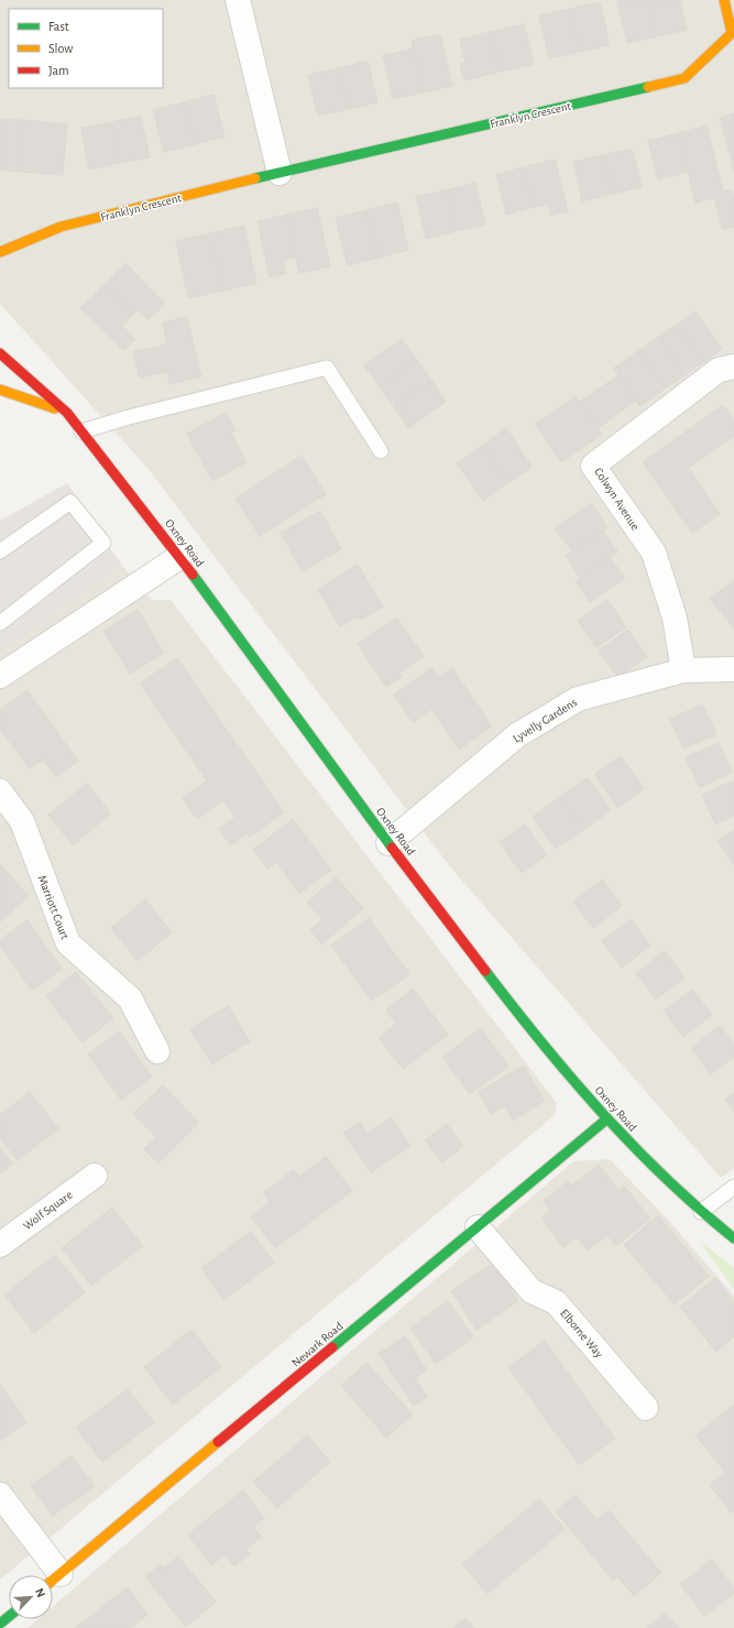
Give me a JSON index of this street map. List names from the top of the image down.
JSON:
{
  "streets": {
    "street": [
      "Franklyn Crescent",
      "Colwyn Avenue",
      "Oxney Road",
      "Lyvelly Gardens",
      "Marriott Court",
      "Wolf Square",
      "Elborne Way",
      "Newark Road"
    ]
  },
  "crossings": [
    ["Colwyn Avenue", "Lyvelly Gardens"],
    ["Oxney Road", "Lyvelly Gardens"],
    ["Oxney Road", "Newark Road"],
    ["Elborne Way", "Newark Road"]
  ],
  "legend": ["Fast", "Slow", "Jam"],
  "north": "top right"
}
